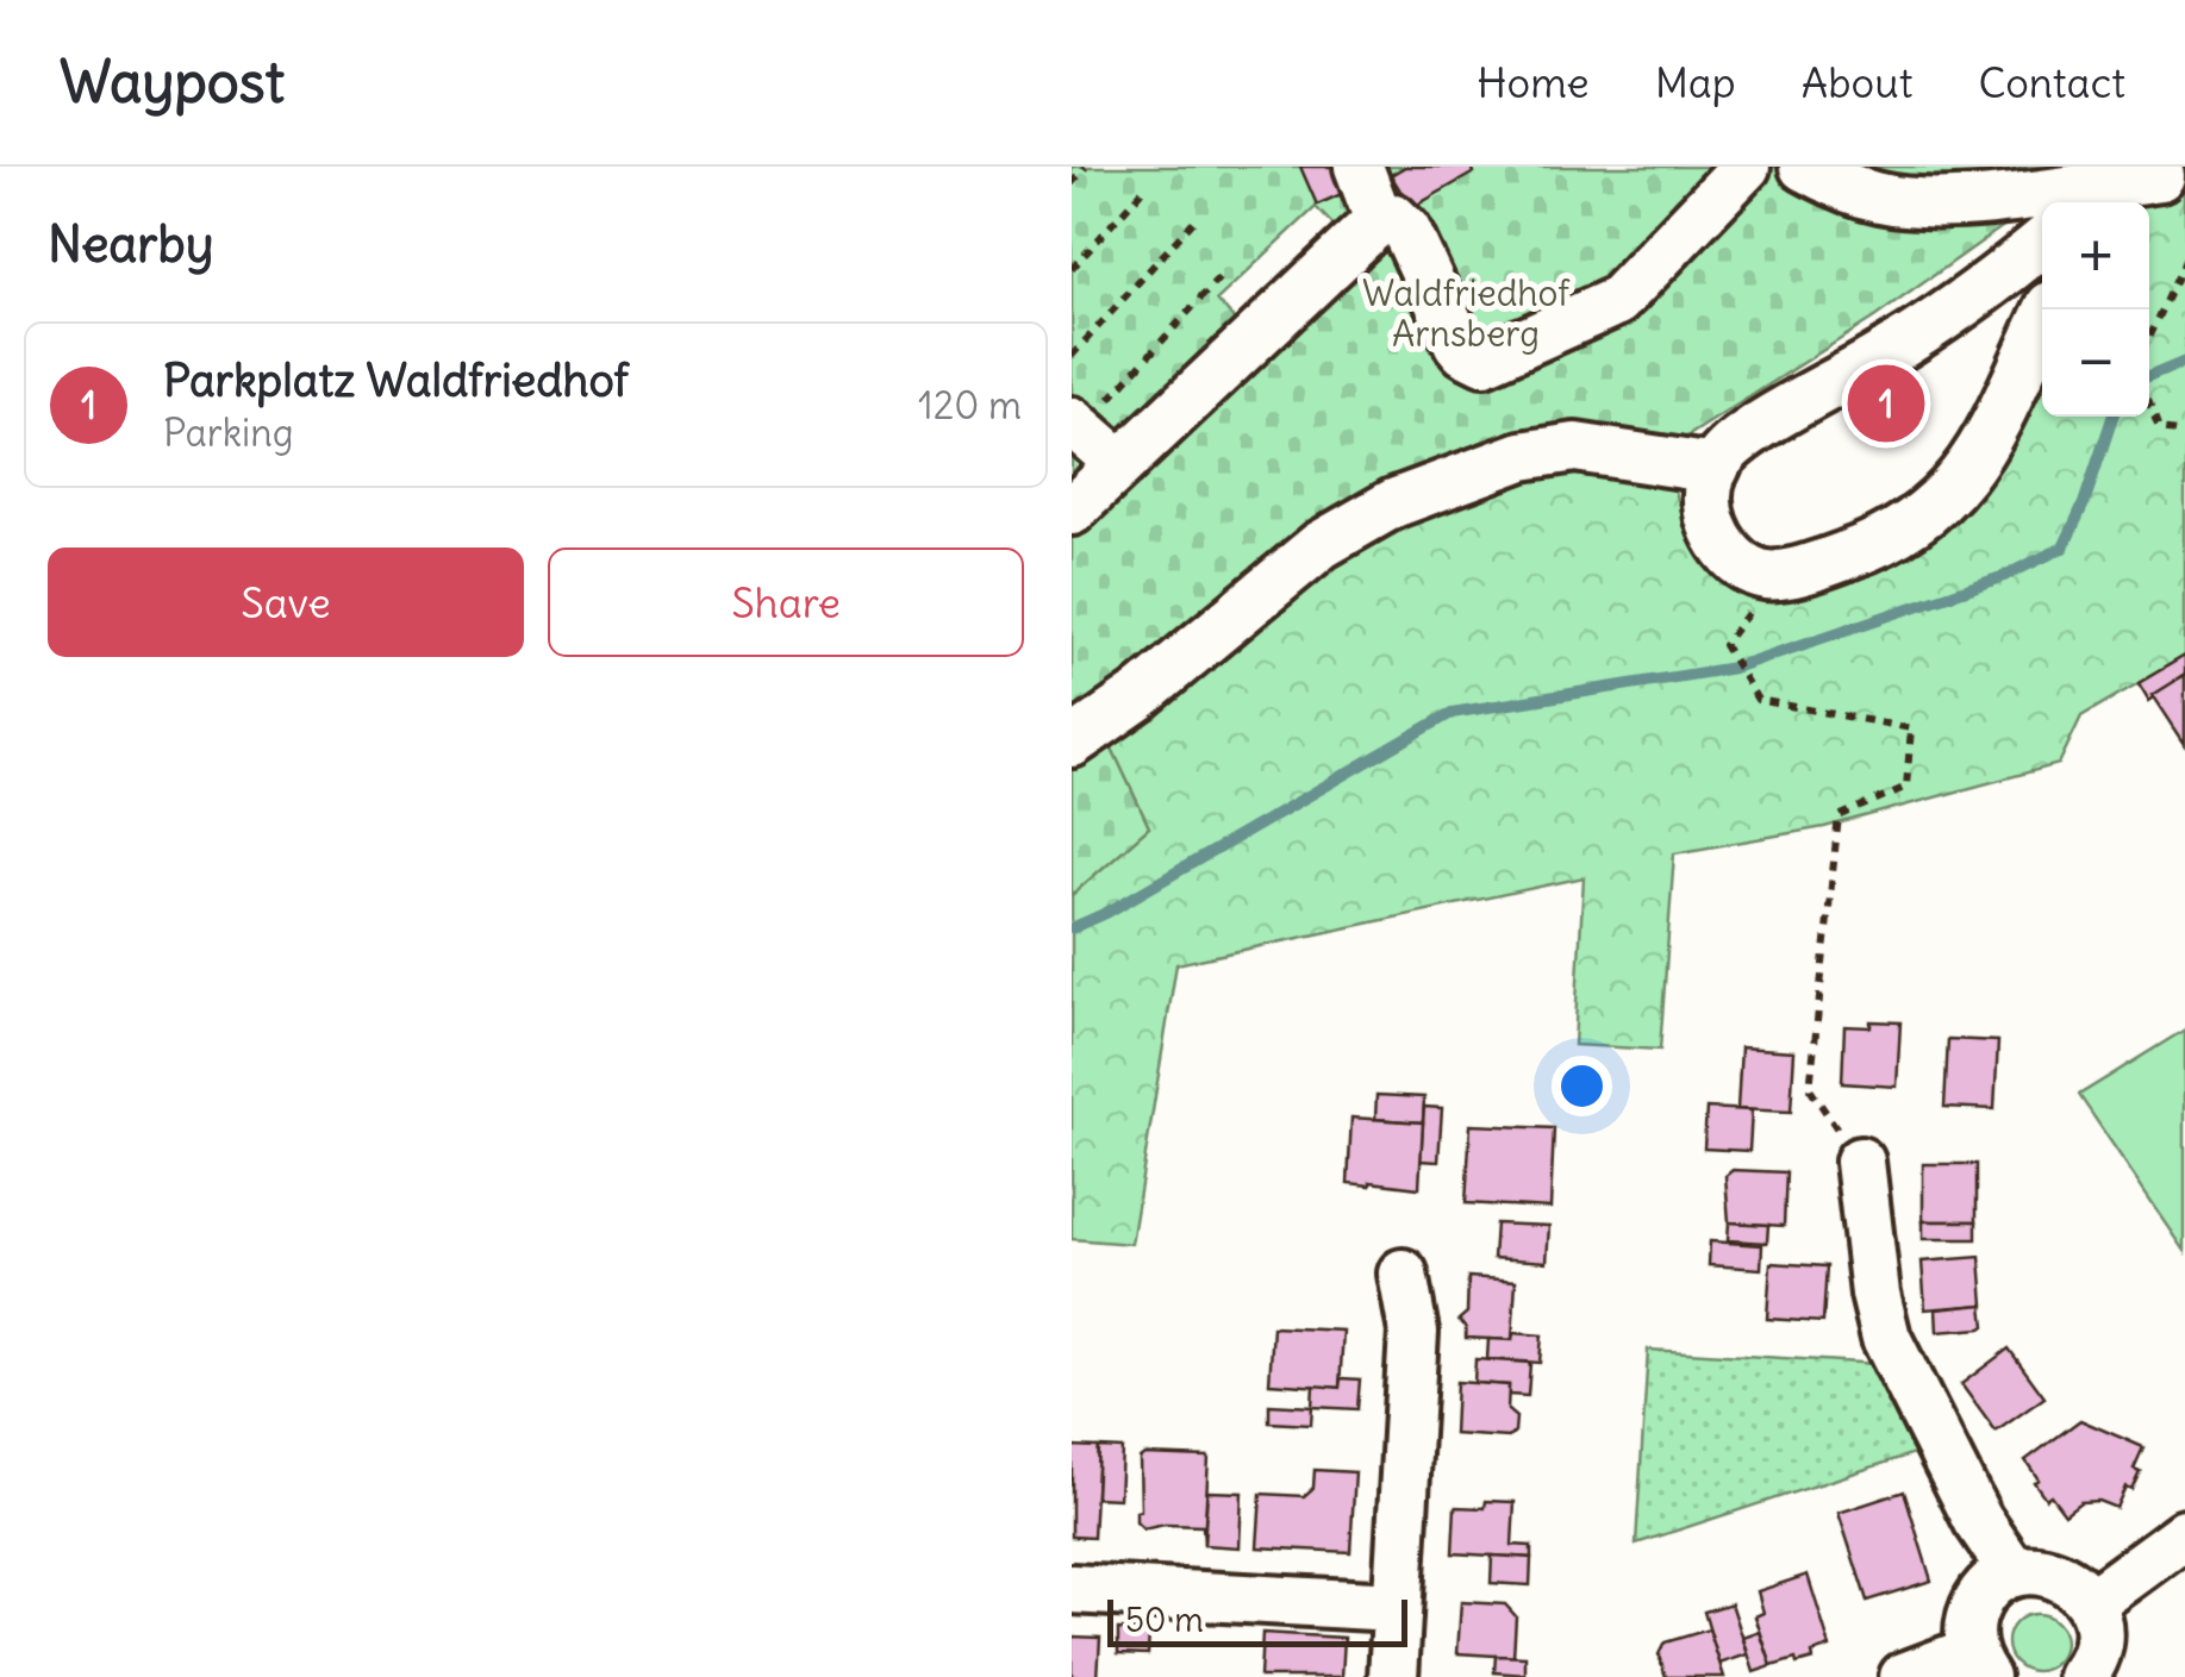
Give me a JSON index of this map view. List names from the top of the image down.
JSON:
{
  "parks": ["Waldfriedhof Arnsberg"],
  "scale_bar": "50 m",
  "page": {
    "header": "Waypost",
    "nav": [
      "Home",
      "Map",
      "About",
      "Contact"
    ],
    "heading": "Nearby",
    "map_buttons": ["+", "−"],
    "list": [
      {
        "mark": "1",
        "name": "Parkplatz Waldfriedhof",
        "note": "Parking",
        "value": "120 m"
      }
    ],
    "pins": "1",
    "buttons": ["Save", "Share"],
    "scale": "50 m"
  }
}
